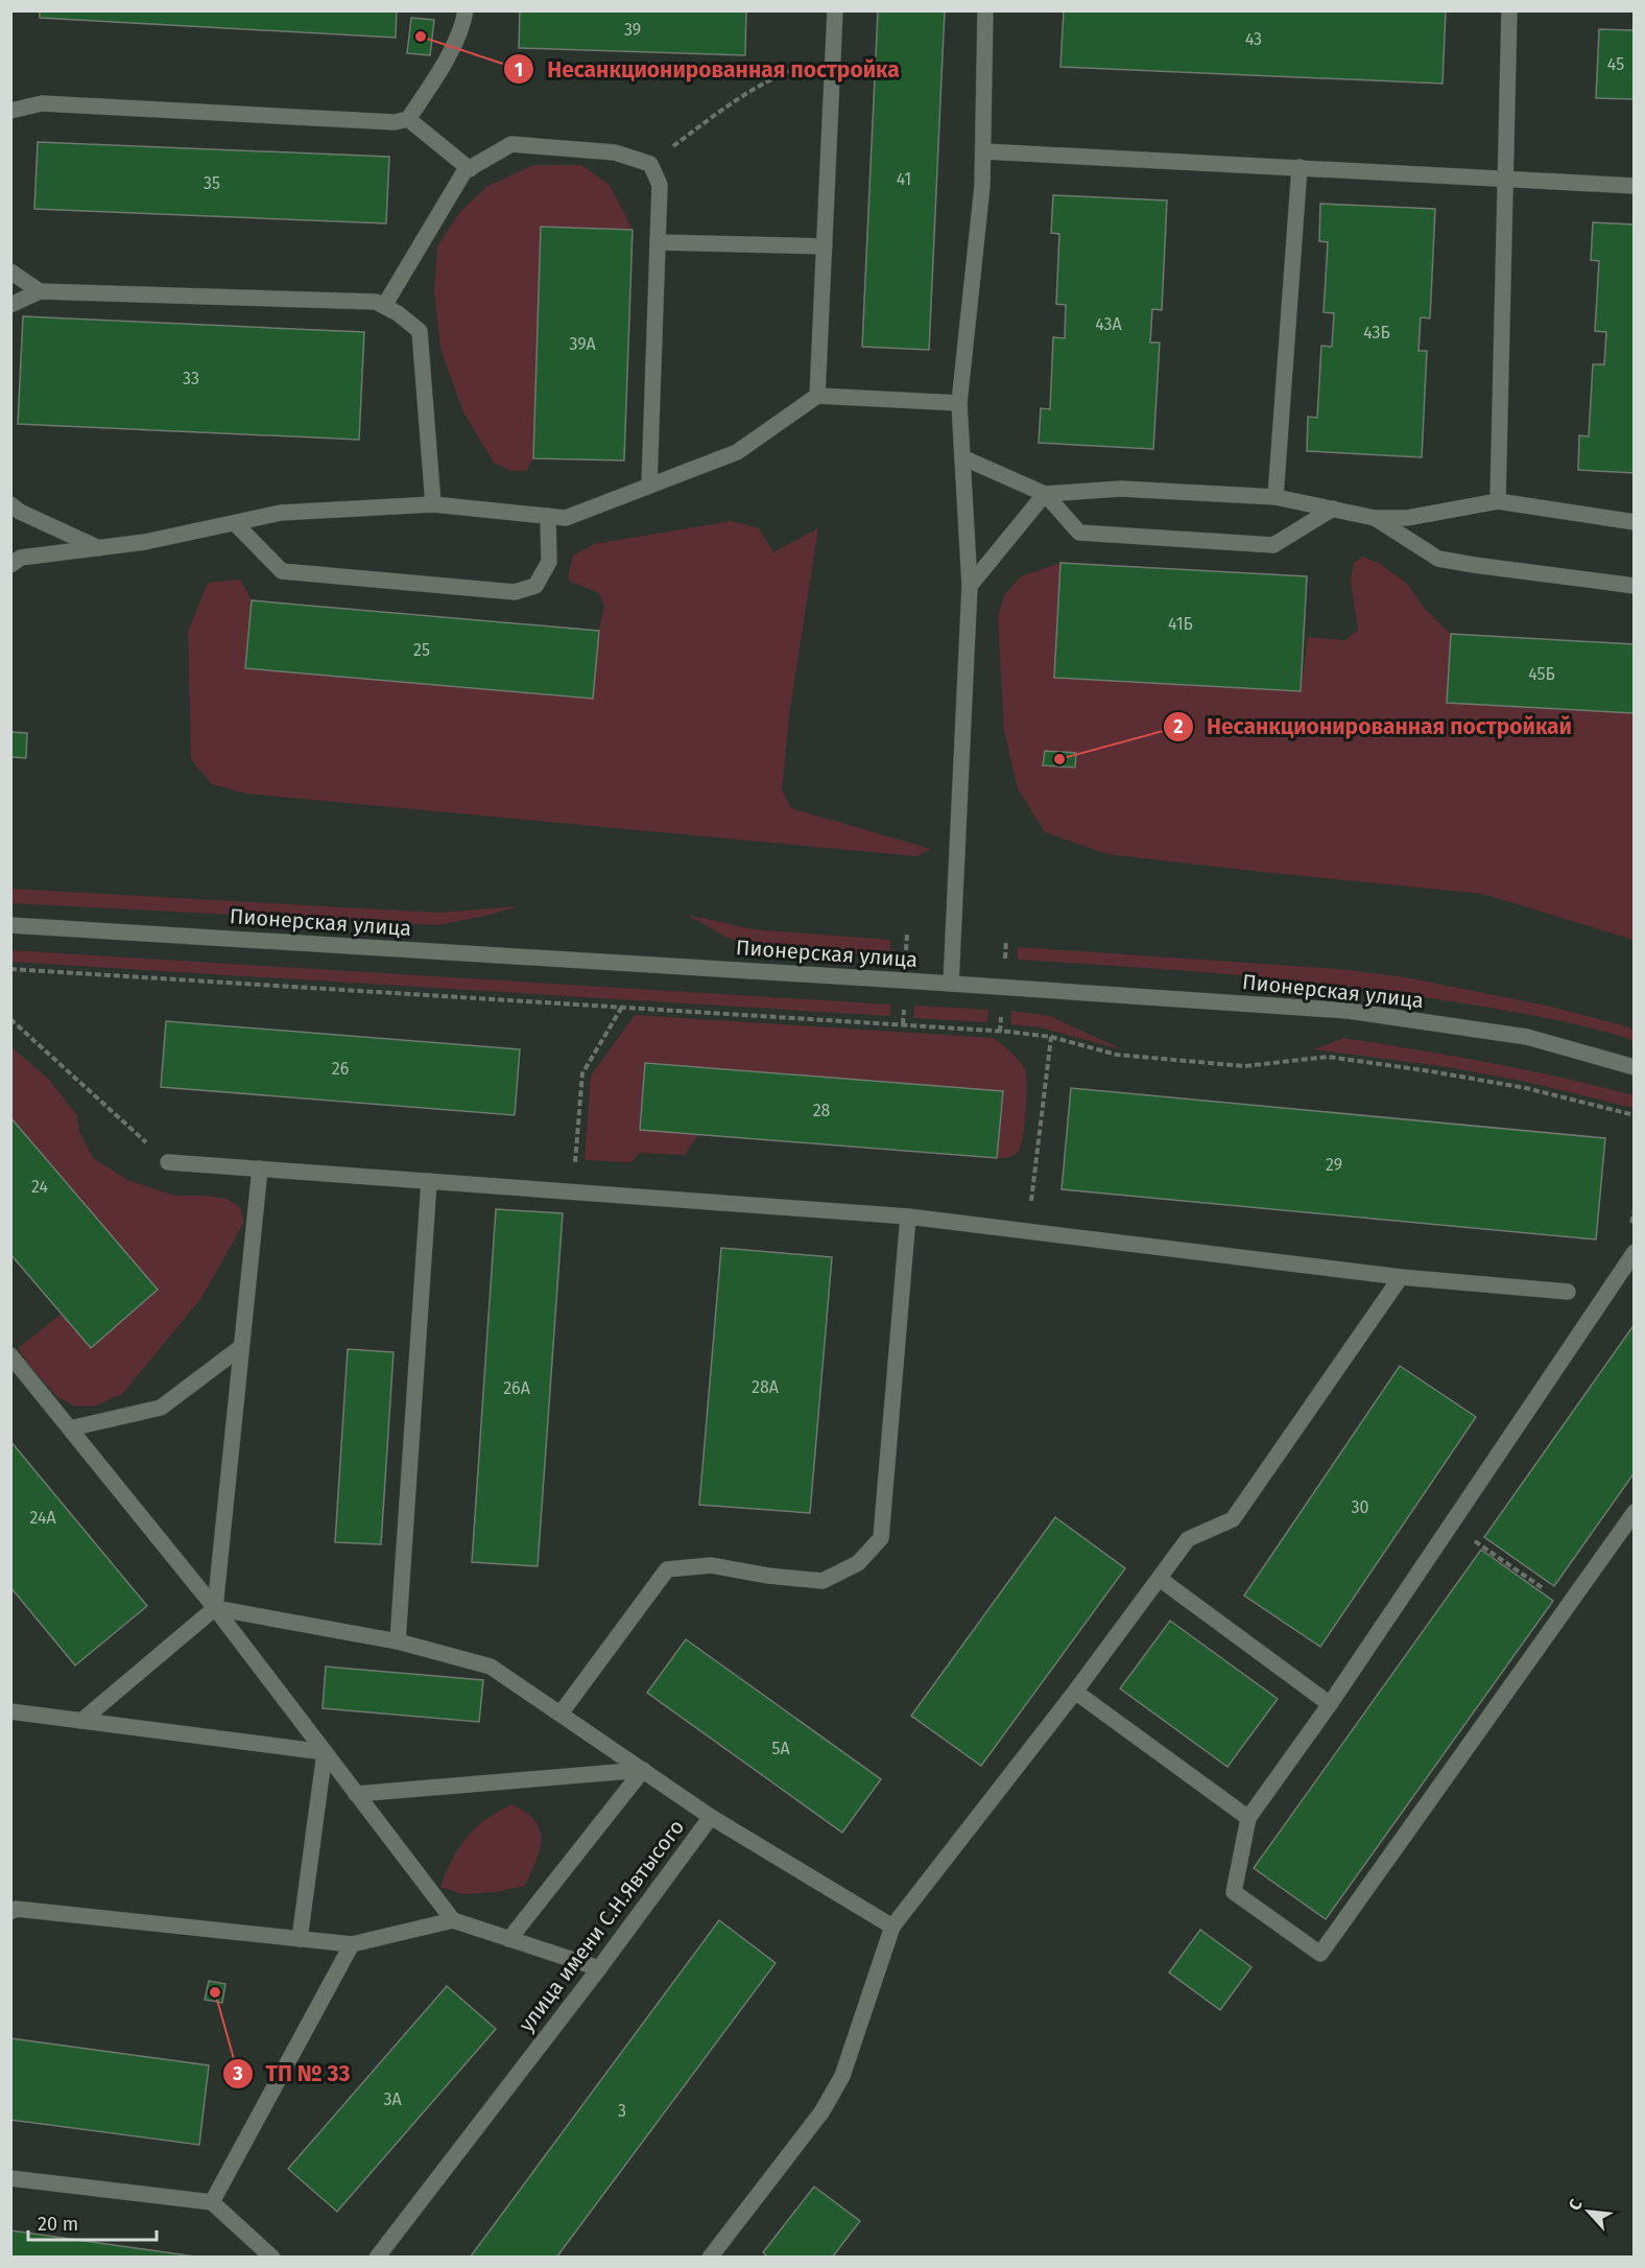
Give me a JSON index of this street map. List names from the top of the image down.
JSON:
{
  "streets": {
    "street": ["Пионерская улица", "улица имени С.Н.Явтысого"]
  },
  "places": ["Несанкционированная постройка", "Несанкционированная постройкай", "ТП № 33"],
  "house_numbers": [
    "39",
    "43",
    "45",
    "41",
    "35",
    "43А",
    "43Б",
    "39А",
    "33",
    "41Б",
    "25",
    "45Б",
    "26",
    "28",
    "29",
    "24",
    "28А",
    "26А",
    "30",
    "24А",
    "5А",
    "3А",
    "3"
  ],
  "scale_bar": "20 m",
  "north": "top left"
}
